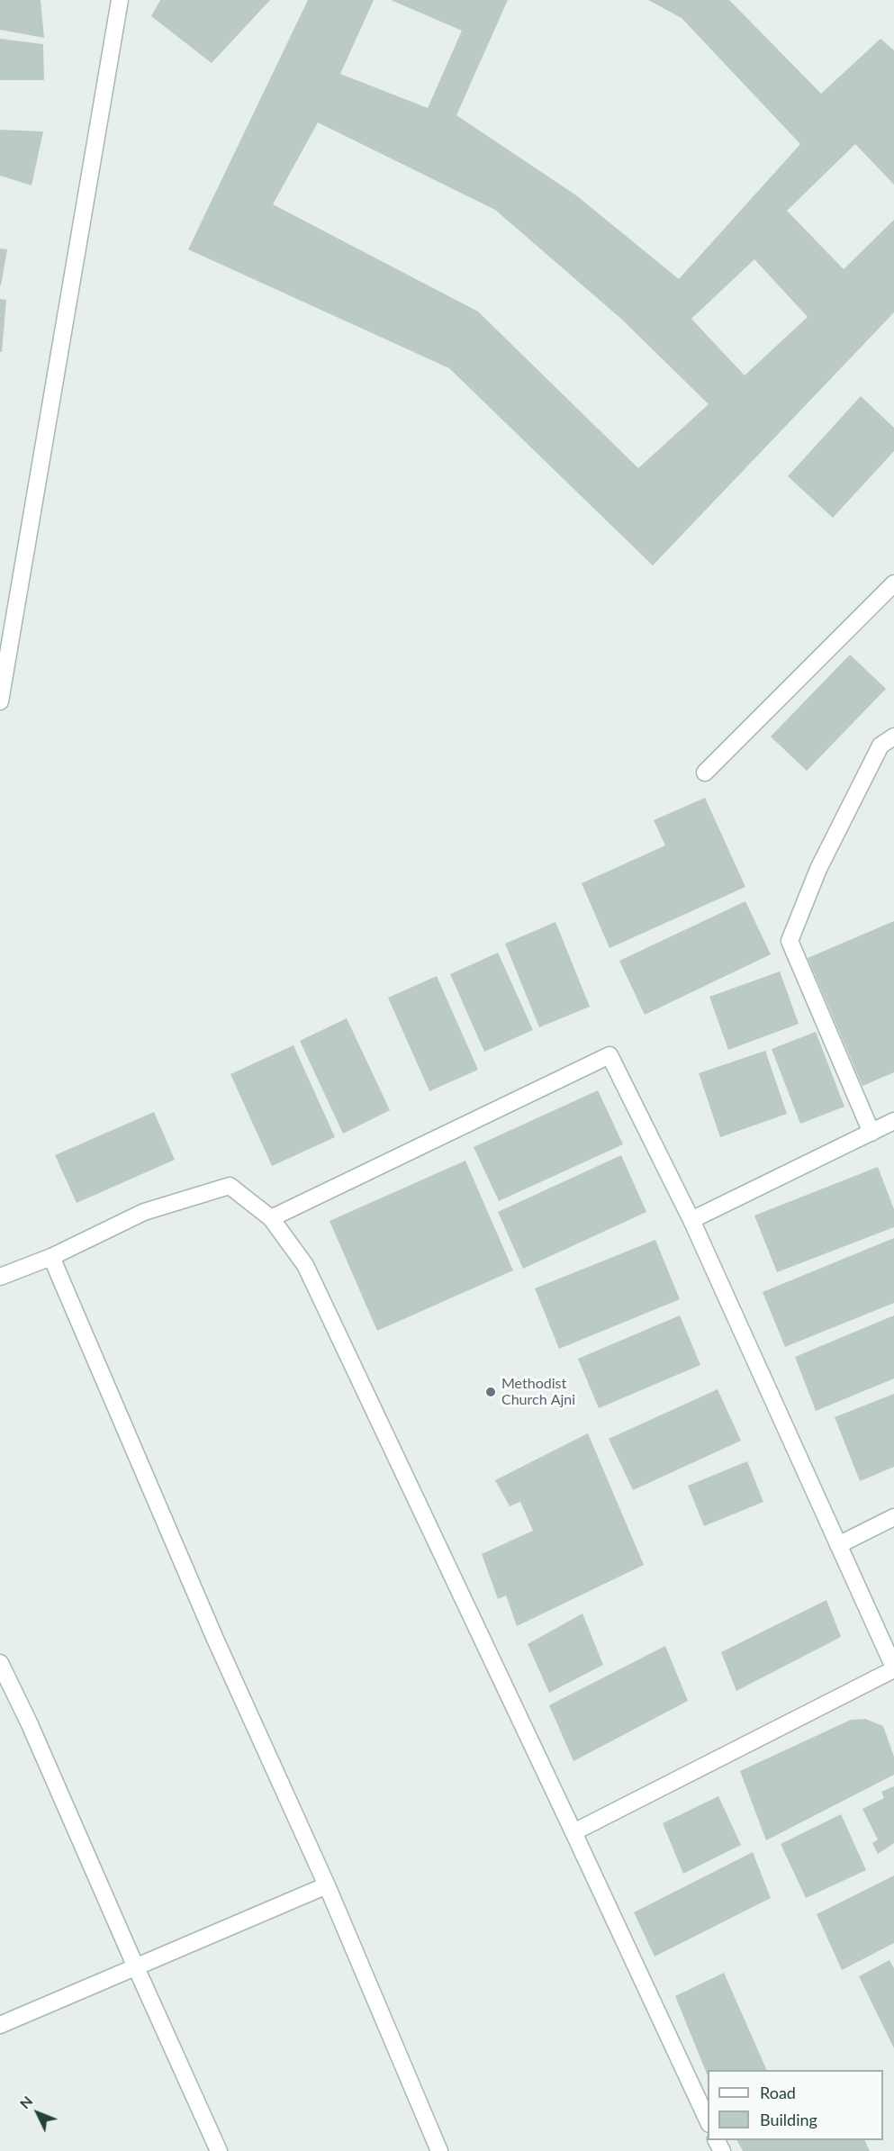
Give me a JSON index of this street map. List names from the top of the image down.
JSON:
{
  "places": ["Methodist Church Ajni"],
  "legend": ["Road", "Building"],
  "north": "top left"
}
